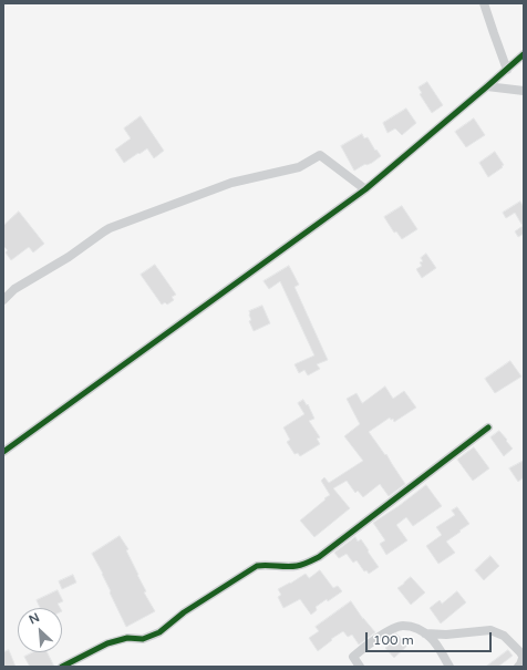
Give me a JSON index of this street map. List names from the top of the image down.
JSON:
{
  "scale_bar": "100 m",
  "north": "top left"
}
